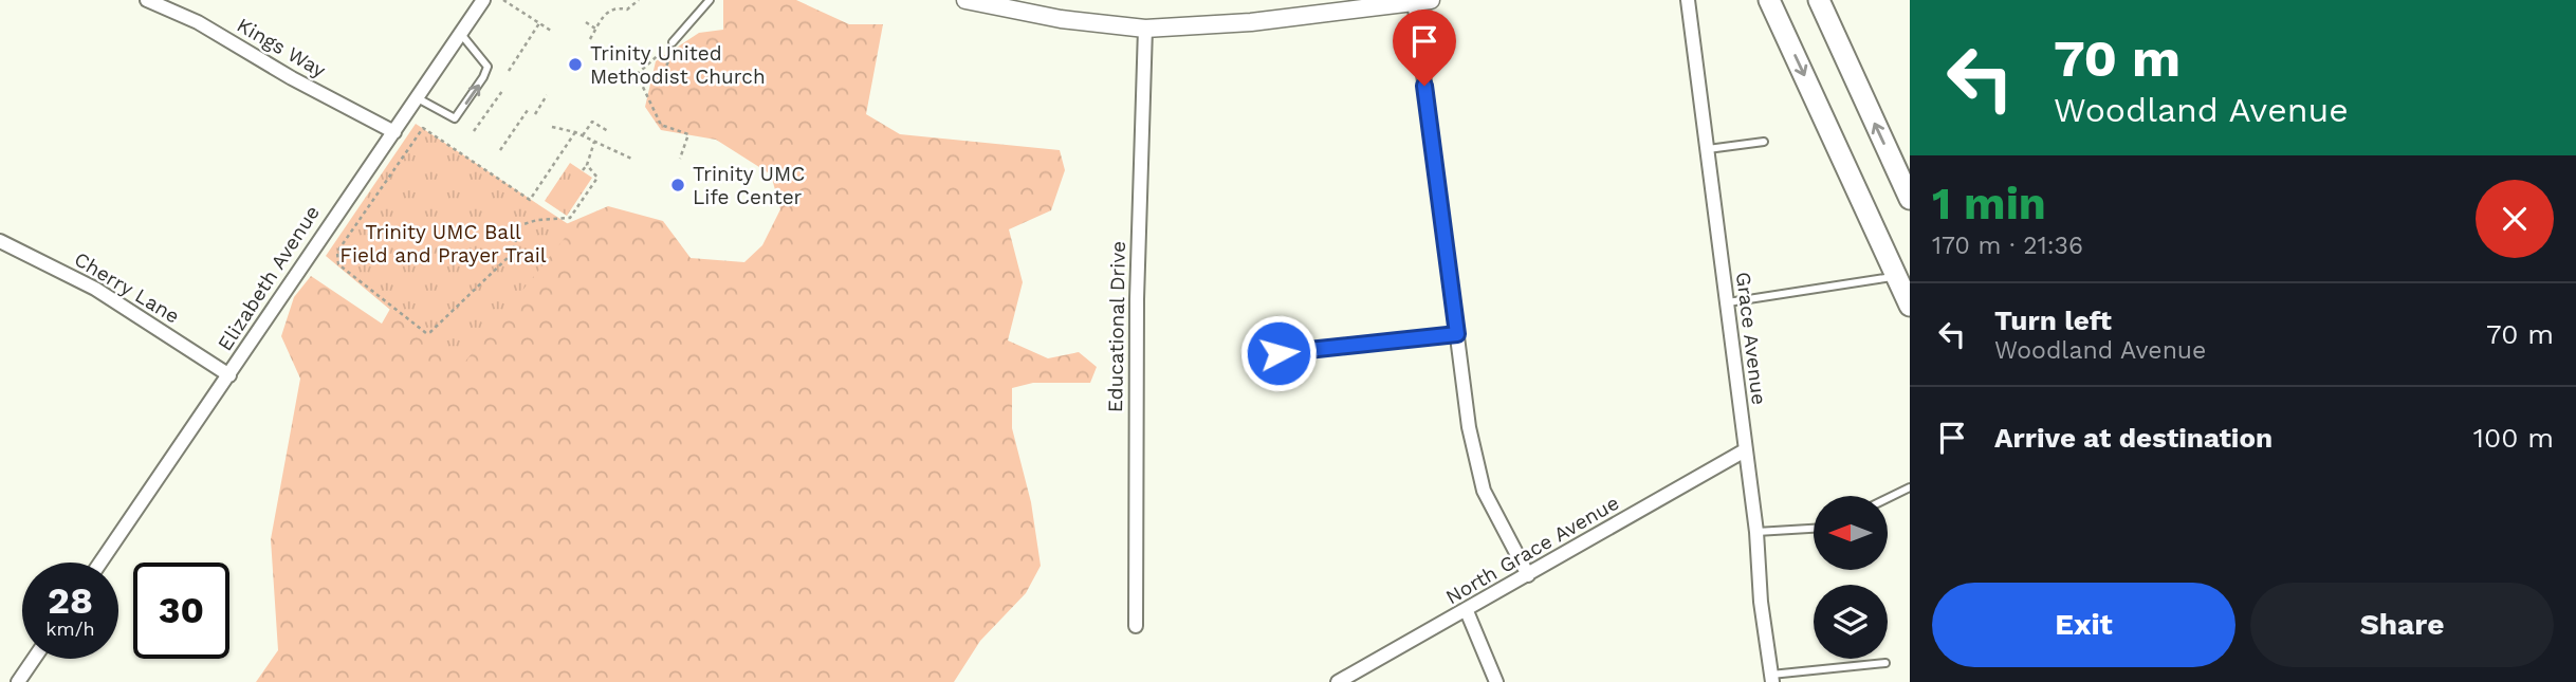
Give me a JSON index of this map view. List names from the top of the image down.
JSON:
{
  "streets": {
    "street": [
      "Kings Way",
      "Elizabeth Avenue",
      "Cherry Lane",
      "Educational Drive",
      "Grace Avenue",
      "North Grace Avenue"
    ]
  },
  "crossings": [
    ["Kings Way", "Elizabeth Avenue"],
    ["Elizabeth Avenue", "Cherry Lane"],
    ["Grace Avenue", "North Grace Avenue"]
  ],
  "parks": ["Trinity UMC Ball Field and Prayer Trail"],
  "places": ["Trinity United Methodist Church", "Trinity UMC Life Center"],
  "north": "left",
  "page": {
    "turn": ["70 m", "Woodland Avenue"],
    "heading": ["1 min", "170 m · 21:36"],
    "list": [
      {
        "name": "Turn left",
        "note": "Woodland Avenue",
        "value": "70 m"
      },
      {
        "name": "Arrive at destination",
        "value": "100 m"
      }
    ],
    "speed": "28 km/h",
    "limit": "30",
    "buttons": ["Exit", "Share"]
  }
}
